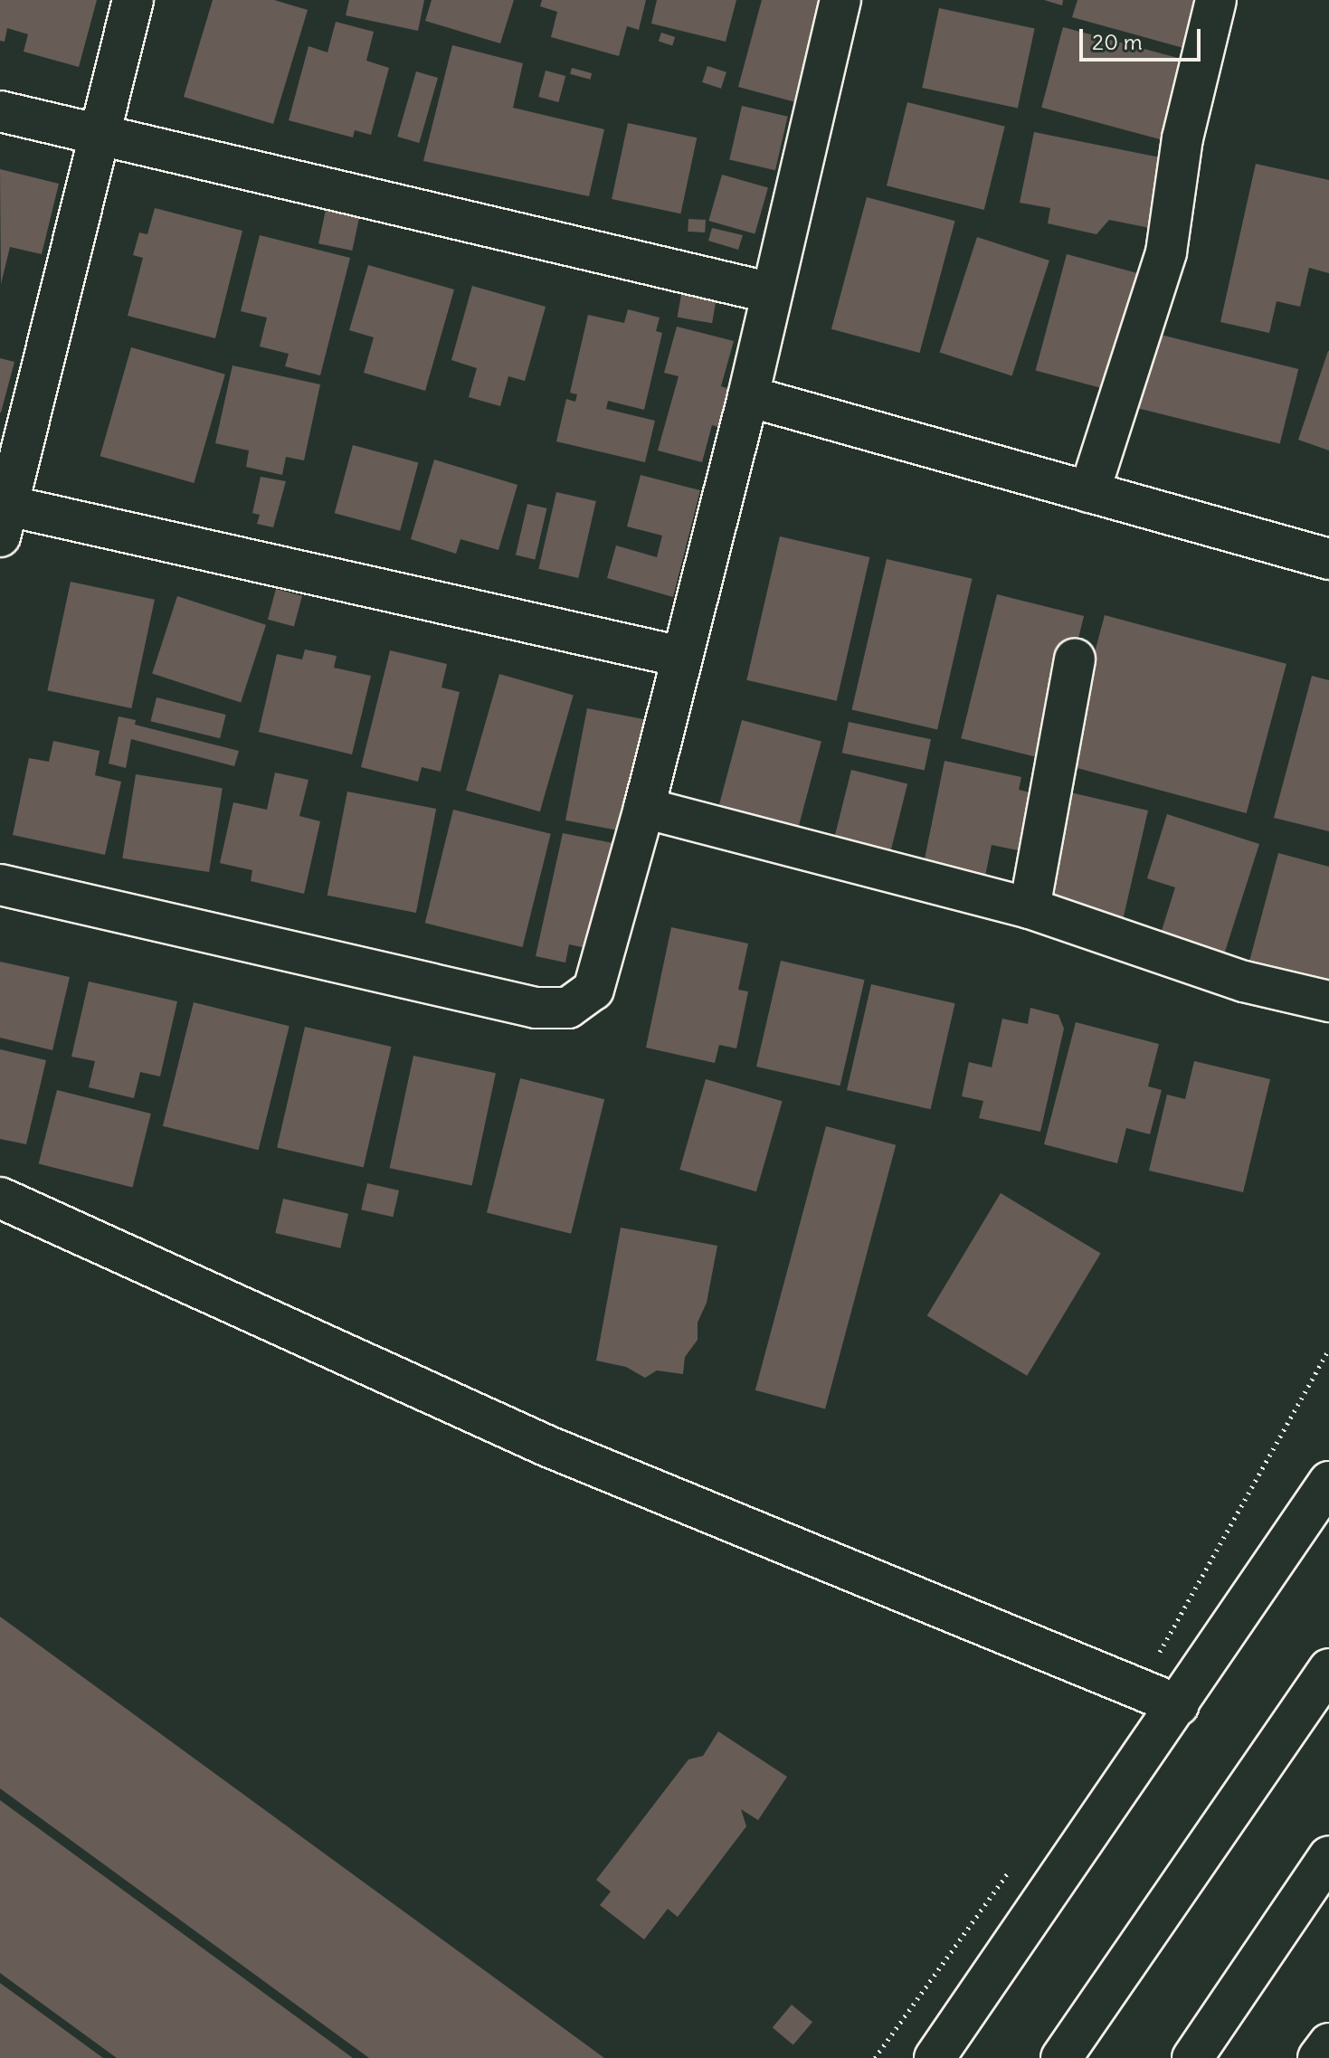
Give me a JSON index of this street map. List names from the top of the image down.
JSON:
{
  "scale_bar": "20 m"
}
